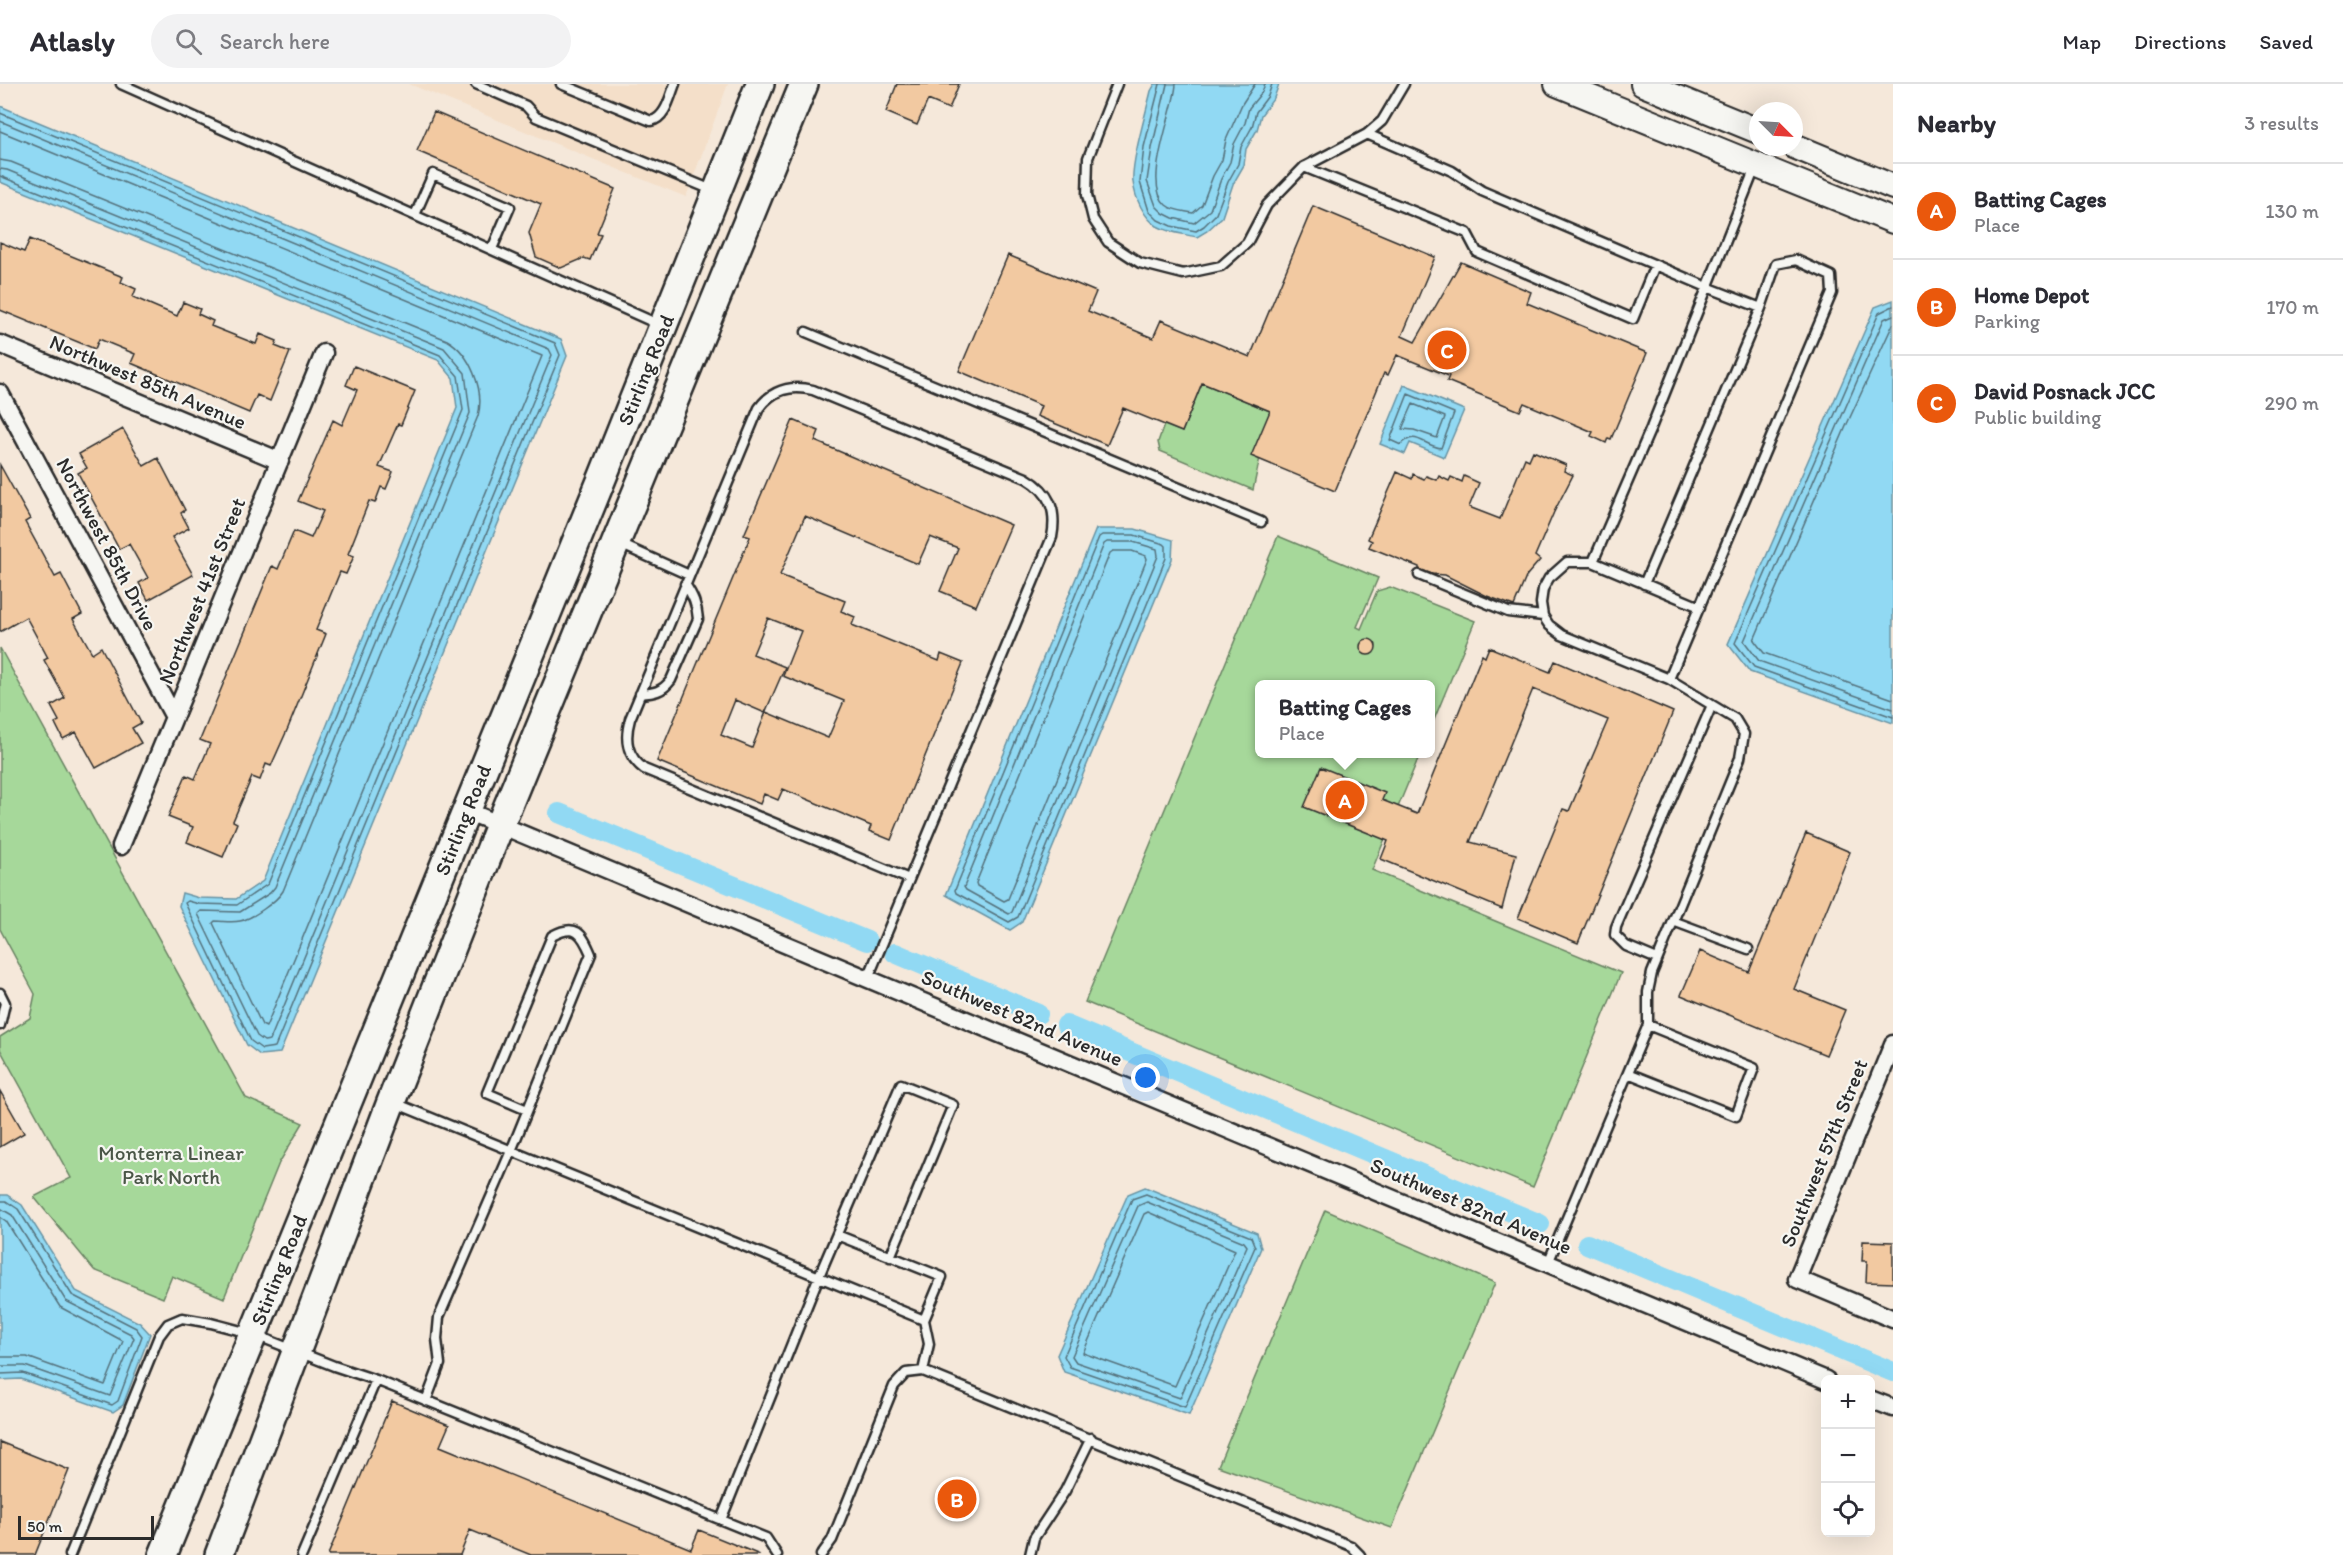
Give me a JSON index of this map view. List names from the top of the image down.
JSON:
{
  "streets": {
    "main road": ["Stirling Road"],
    "street": [
      "Northwest 85th Avenue",
      "Northwest 85th Drive",
      "Northwest 41st Street",
      "Southwest 82nd Avenue",
      "Southwest 57th Street"
    ]
  },
  "crossings": [
    ["Stirling Road", "Southwest 82nd Avenue"],
    ["Northwest 85th Avenue", "Northwest 41st Street"],
    ["Northwest 85th Drive", "Northwest 41st Street"]
  ],
  "parks": ["Monterra Linear Park North"],
  "scale_bar": "50 m",
  "north": "bottom right",
  "page": {
    "header": "Atlasly",
    "search": "Search here",
    "nav": ["Map", "Directions", "Saved"],
    "heading": ["Nearby", "3 results"],
    "list": [
      {
        "mark": "A",
        "name": "Batting Cages",
        "note": "Place",
        "value": "130 m"
      },
      {
        "mark": "B",
        "name": "Home Depot",
        "note": "Parking",
        "value": "170 m"
      },
      {
        "mark": "C",
        "name": "David Posnack JCC",
        "note": "Public building",
        "value": "290 m"
      }
    ],
    "pins": ["C", "A", "B"],
    "popup": ["Batting Cages", "Place"],
    "map_buttons": ["+", "−"],
    "scale": "50 m"
  }
}
